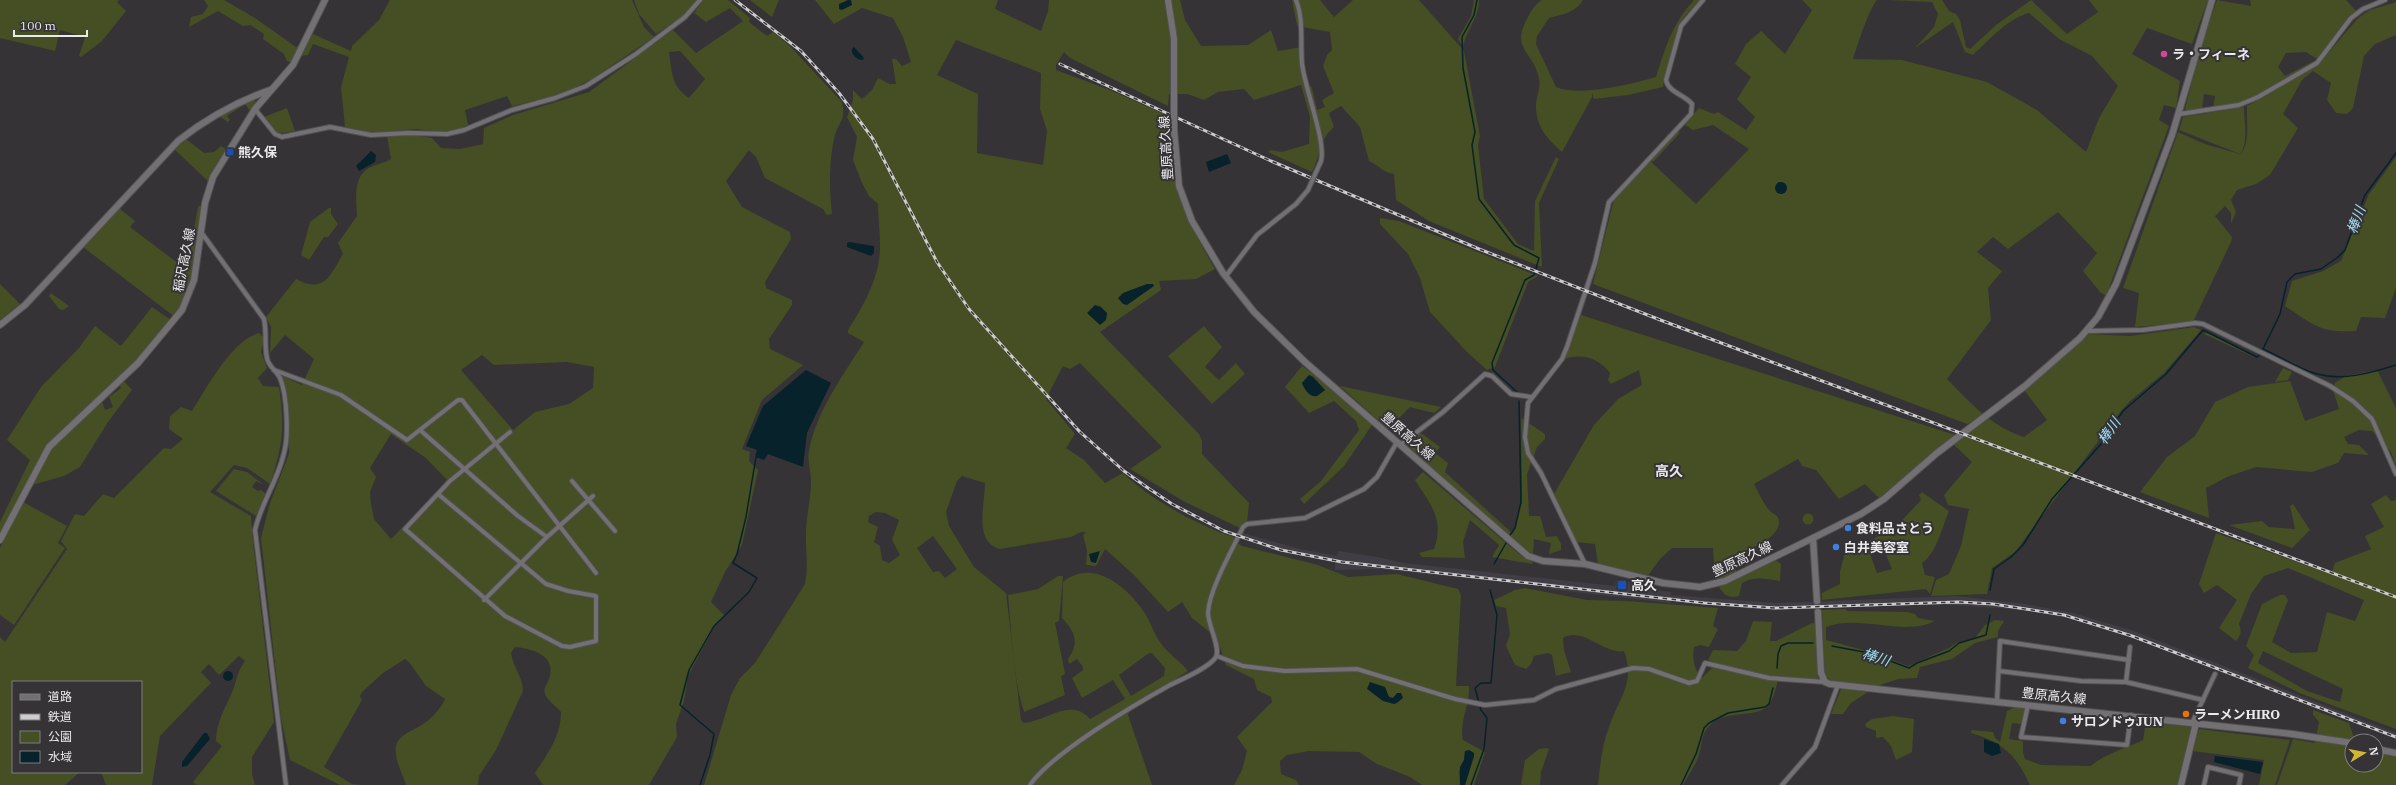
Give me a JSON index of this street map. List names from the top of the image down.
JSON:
{
  "streets": {
    "main road": ["豊原高久線", "稲沢高久線"]
  },
  "districts": ["高久"],
  "water": ["棒川"],
  "places": {
    "other": [
      "ラ・フィーネ",
      "食料品さとう",
      "白井美容室",
      "ラーメンHIRO",
      "サロンドゥJUN"
    ],
    "transit": ["熊久保", "高久"]
  },
  "legend": [
    "道路",
    "鉄道",
    "公園",
    "水域"
  ],
  "scale_bar": "100 m",
  "north": "right"
}
